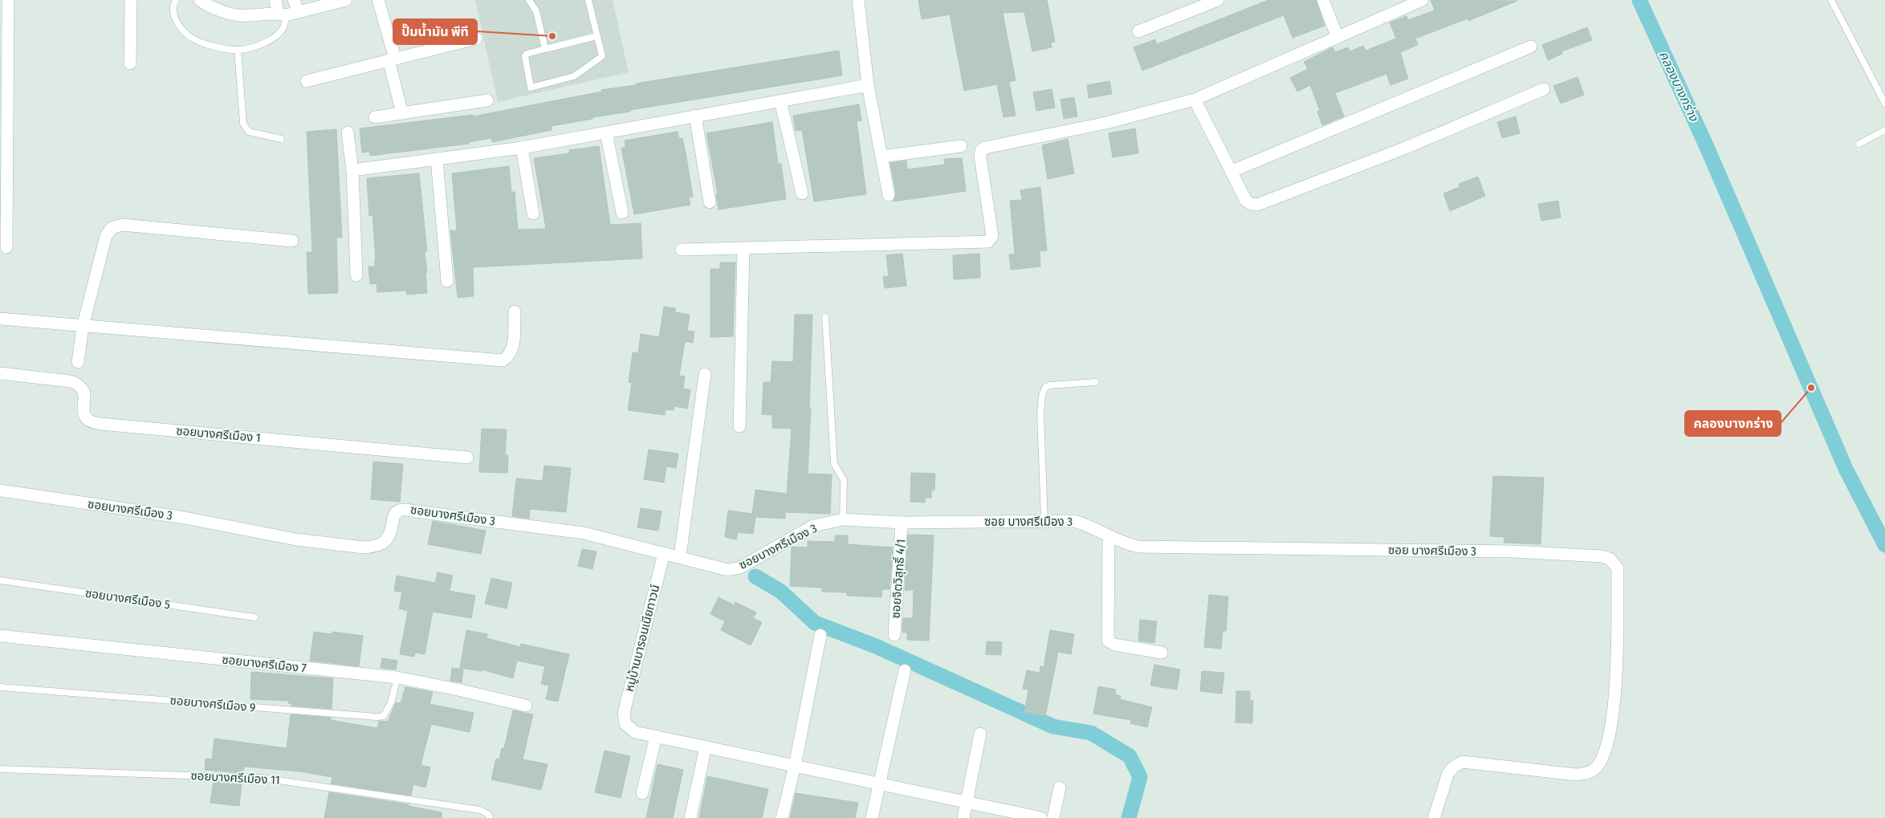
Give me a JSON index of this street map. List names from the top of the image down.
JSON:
{
  "streets": {
    "street": [
      "ซอยบางศรีเมือง 1",
      "ซอยบางศรีเมือง 3",
      "ซอย บางศรีเมือง 3",
      "ซอยจิตวิสุทธิ์ 4/1",
      "หมู่บ้านบารอนเนียทาวน์",
      "ซอยบางศรีเมือง 7"
    ],
    "lane": ["ซอยบางศรีเมือง 5", "ซอยบางศรีเมือง 9", "ซอยบางศรีเมือง 11"]
  },
  "crossings": [
    ["ซอยบางศรีเมือง 3", "ซอย บางศรีเมือง 3"],
    ["ซอยบางศรีเมือง 3", "หมู่บ้านบารอนเนียทาวน์"],
    ["ซอย บางศรีเมือง 3", "ซอยจิตวิสุทธิ์ 4/1"],
    ["ซอยบางศรีเมือง 7", "ซอยบางศรีเมือง 9"]
  ],
  "water": ["คลองบางกร่าง"],
  "places": ["ปั๊มน้ำมัน พีที", "คลองบางกร่าง"]
}
